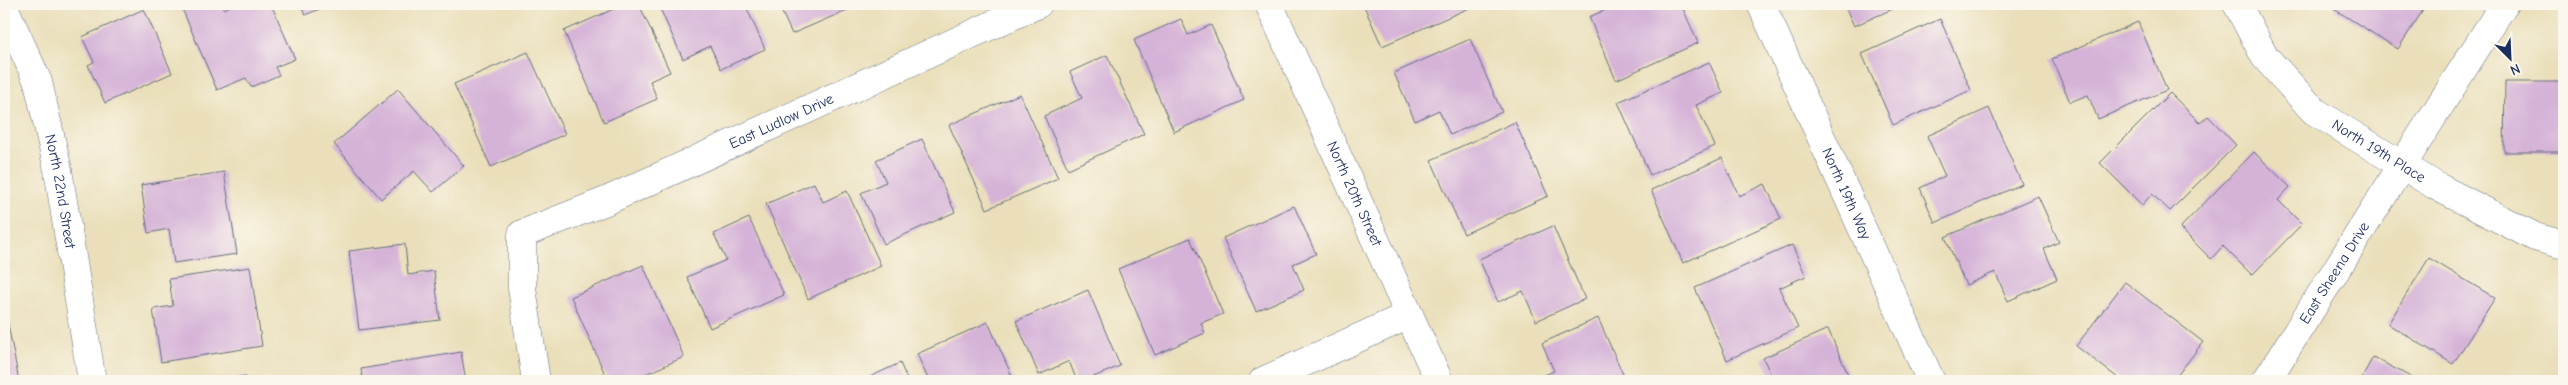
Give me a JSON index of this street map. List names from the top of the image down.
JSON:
{
  "streets": {
    "street": [
      "East Ludlow Drive",
      "North 19th Place",
      "North 22nd Street",
      "North 19th Way",
      "North 20th Street",
      "East Sheena Drive"
    ]
  },
  "crossings": [
    ["North 19th Place", "East Sheena Drive"]
  ],
  "north": "bottom right"
}
